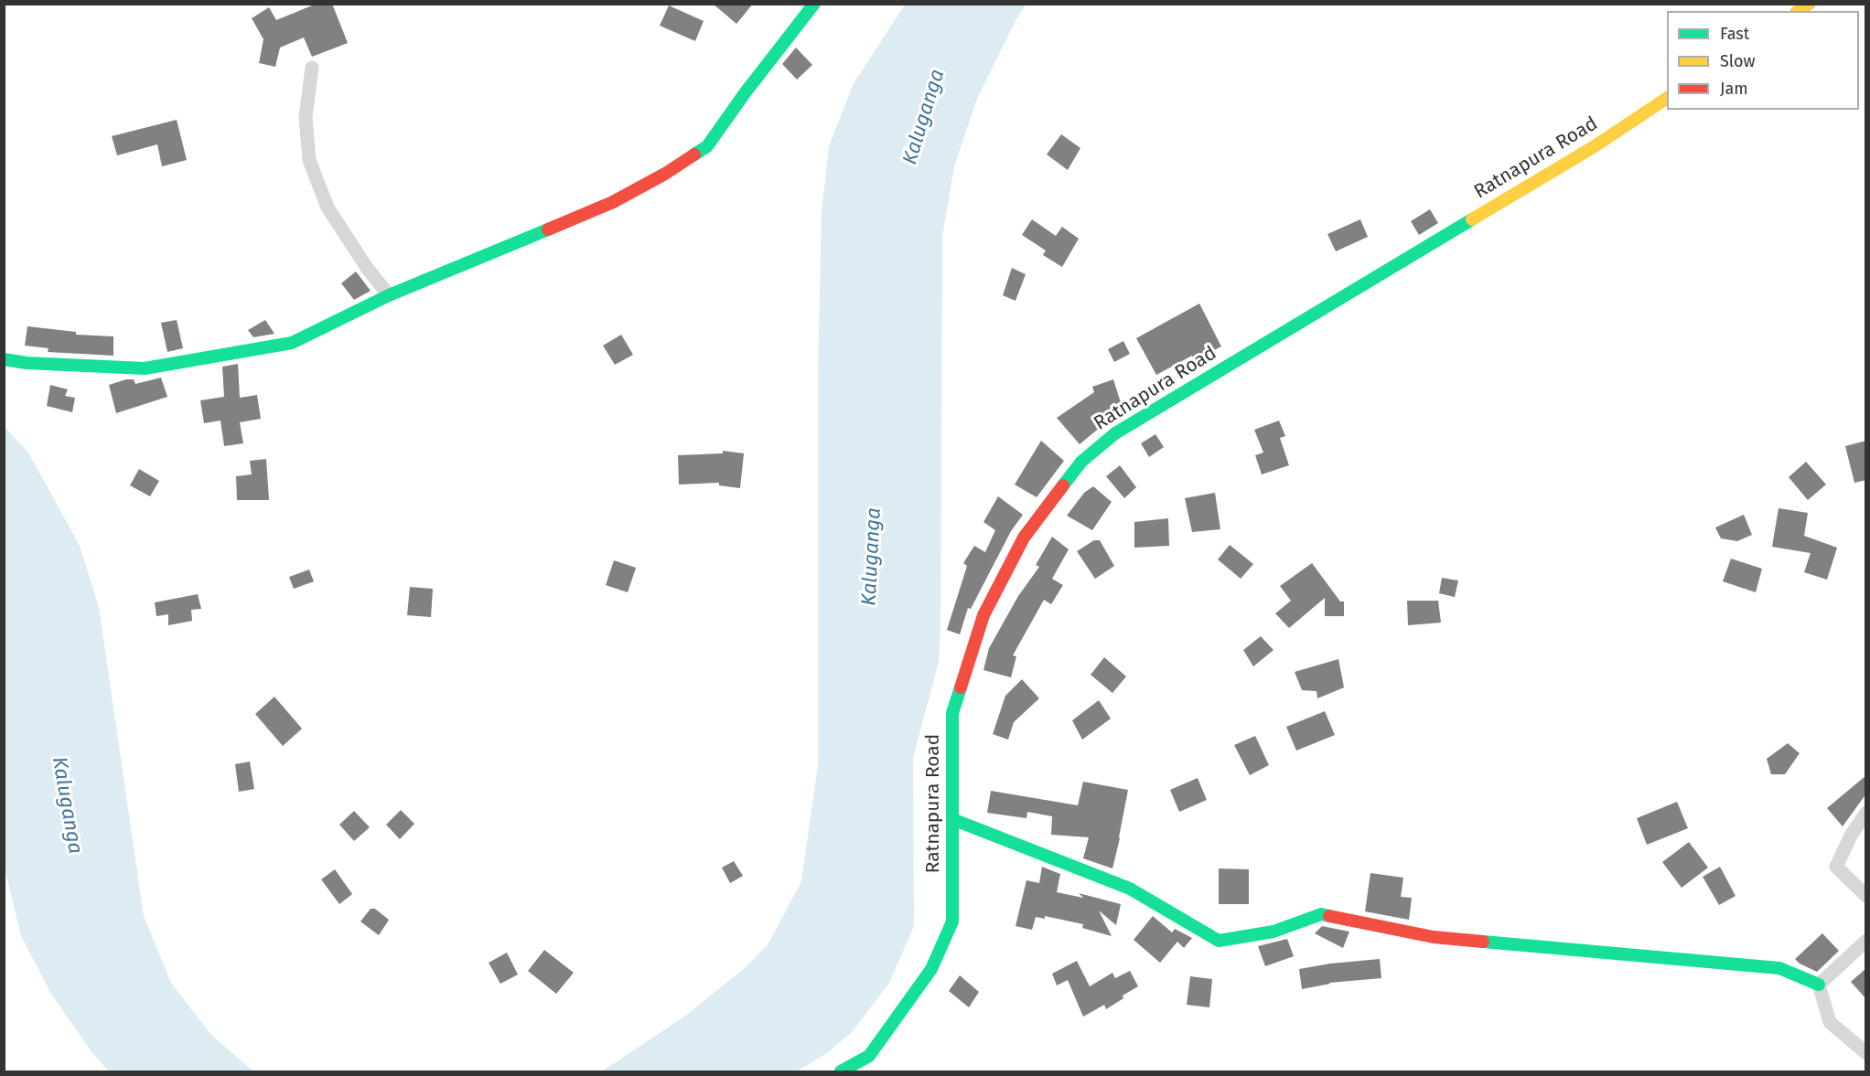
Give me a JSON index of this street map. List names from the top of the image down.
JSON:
{
  "streets": {
    "main road": ["Ratnapura Road"]
  },
  "water": ["Kaluganga"],
  "legend": ["Fast", "Slow", "Jam"]
}
